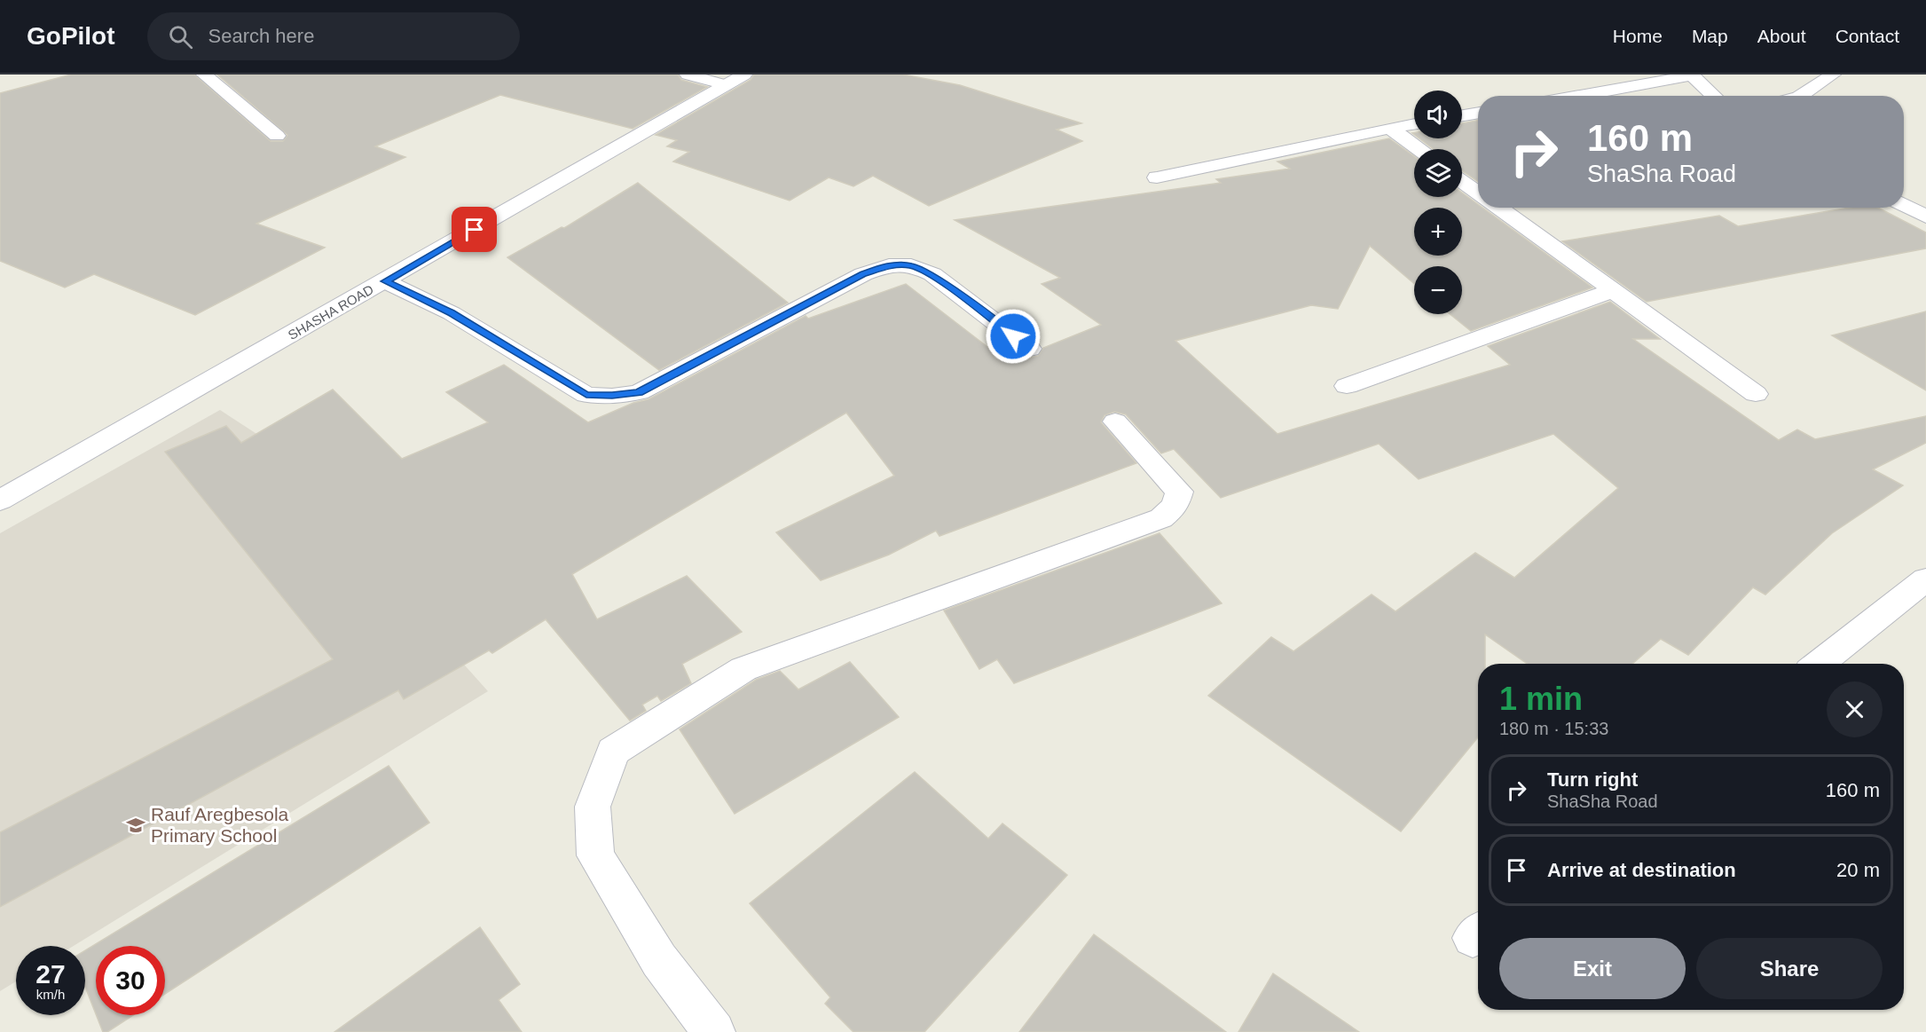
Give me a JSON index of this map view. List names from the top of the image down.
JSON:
{
  "streets": {
    "street": ["SHASHA ROAD"]
  },
  "places": {
    "school or university": ["Rauf Aregbesola Primary School"]
  },
  "page": {
    "header": "GoPilot",
    "search": "Search here",
    "nav": [
      "Home",
      "Map",
      "About",
      "Contact"
    ],
    "map_buttons": ["+", "−"],
    "turn": ["160 m", "ShaSha Road"],
    "heading": ["1 min", "180 m · 15:33"],
    "list": [
      {
        "name": "Turn right",
        "note": "ShaSha Road",
        "value": "160 m"
      },
      {
        "name": "Arrive at destination",
        "value": "20 m"
      }
    ],
    "buttons": ["Exit", "Share"],
    "speed": "27 km/h",
    "limit": "30"
  }
}
